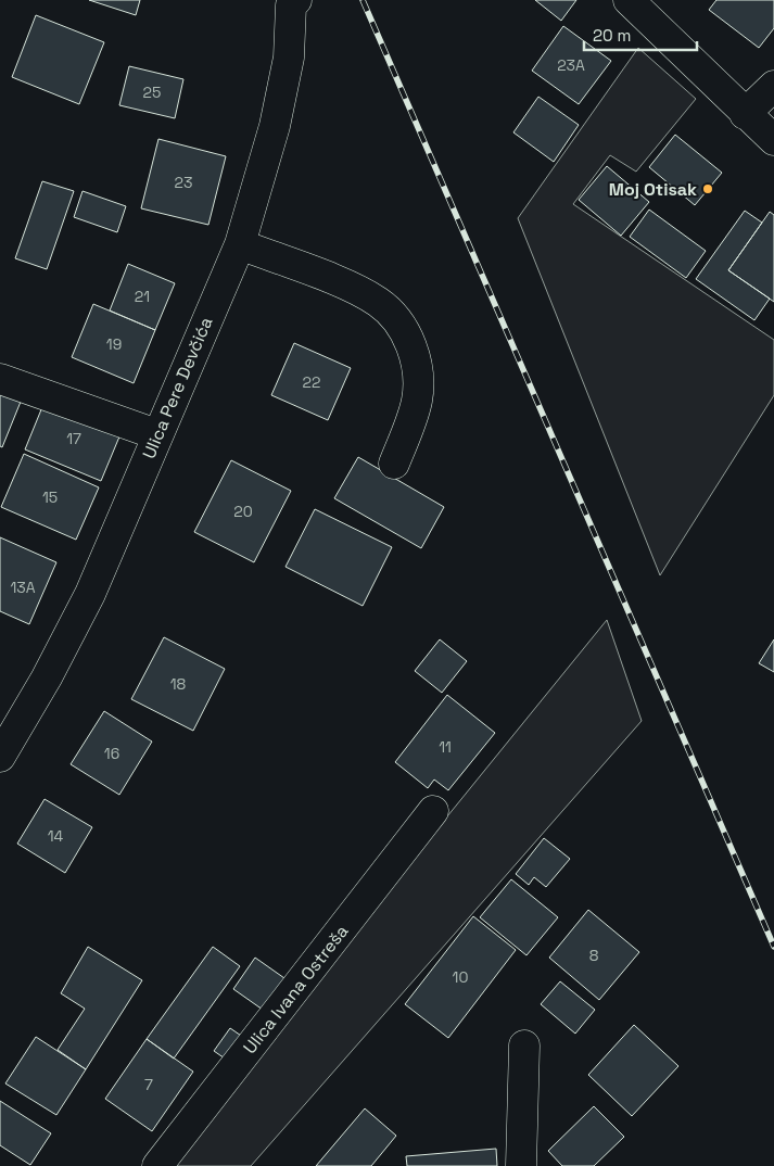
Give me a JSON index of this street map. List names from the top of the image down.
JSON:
{
  "streets": {
    "street": ["Ulica Pere Devčića", "Ulica Ivana Ostreša"]
  },
  "places": ["Moj Otisak"],
  "house_numbers": [
    "23A",
    "25",
    "23",
    "21",
    "19",
    "22",
    "17",
    "15",
    "20",
    "13A",
    "18",
    "11",
    "16",
    "14",
    "8",
    "10",
    "7"
  ],
  "scale_bar": "20 m"
}
